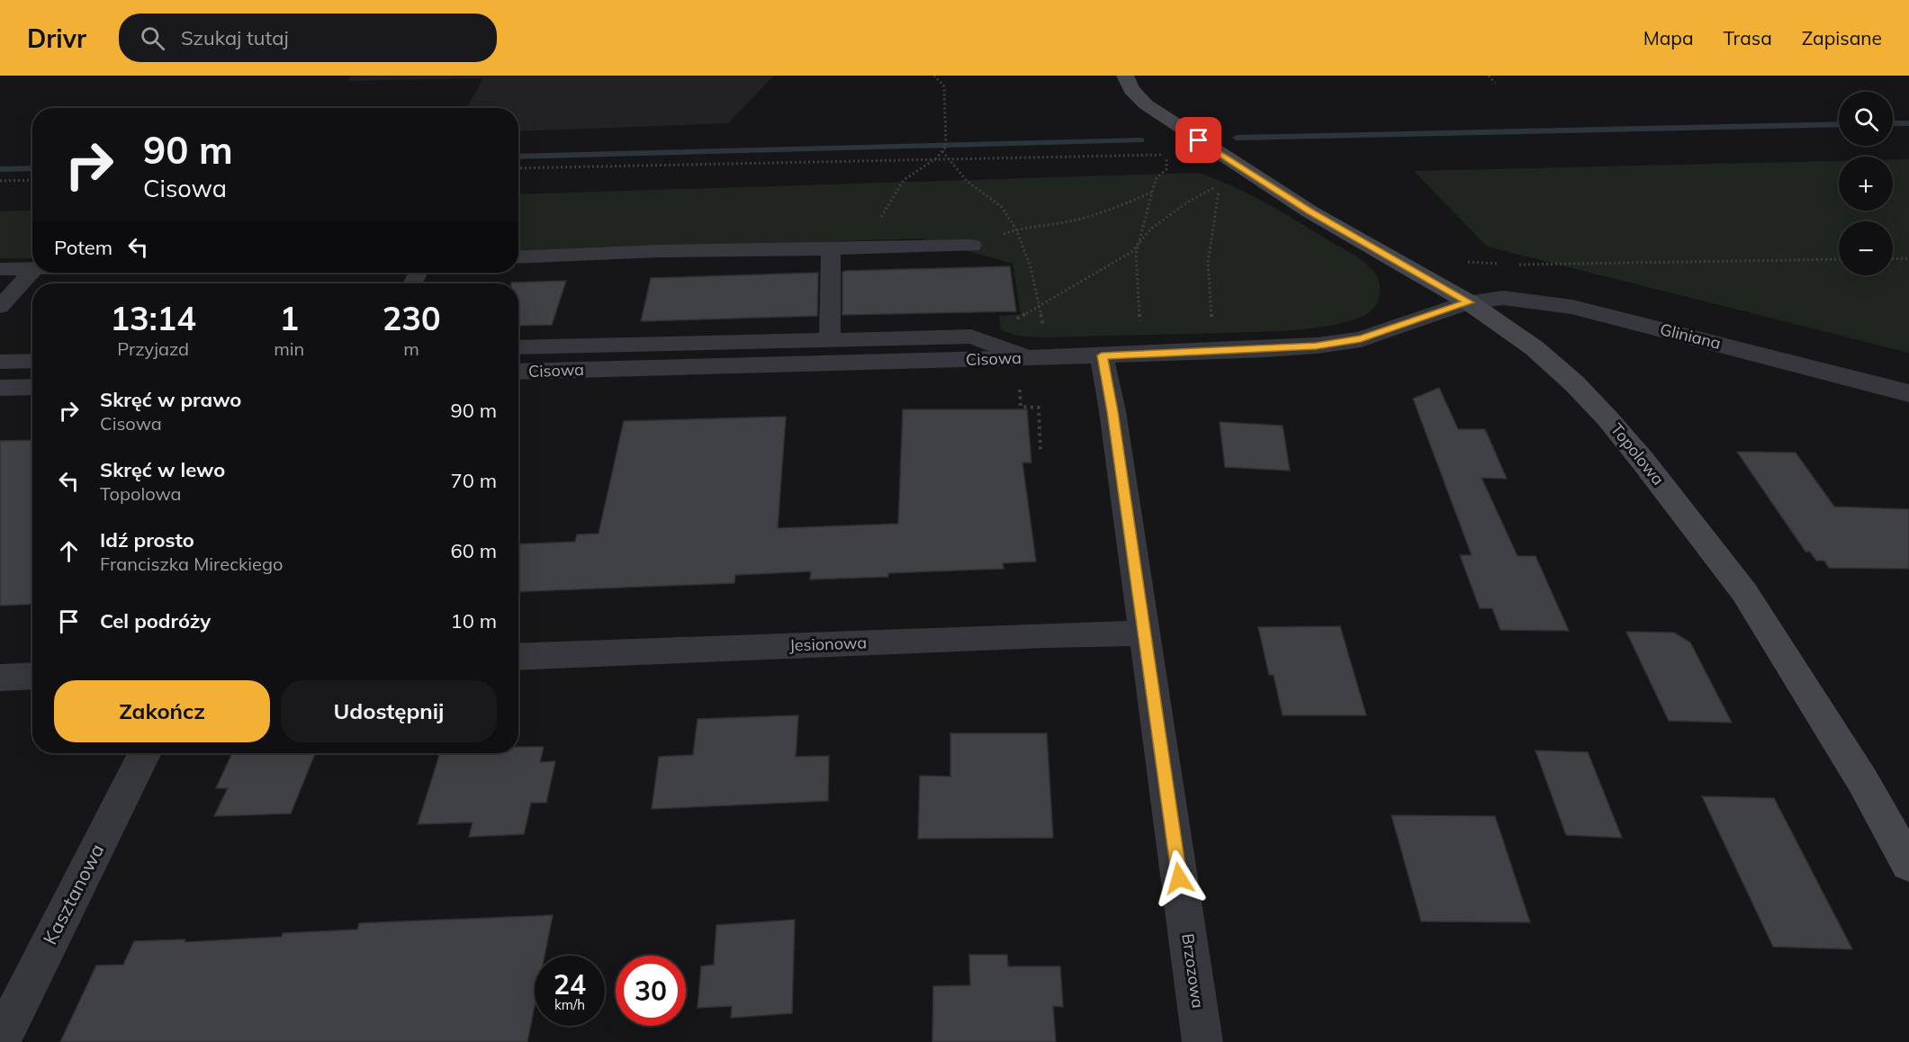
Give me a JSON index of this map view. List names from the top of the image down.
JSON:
{
  "streets": {
    "street": [
      "Gliniana",
      "Cisowa",
      "Topolowa",
      "Jesionowa",
      "Kasztanowa",
      "Brzozowa"
    ]
  },
  "crossings": [
    ["Gliniana", "Cisowa"],
    ["Gliniana", "Topolowa"],
    ["Cisowa", "Topolowa"],
    ["Cisowa", "Brzozowa"],
    ["Jesionowa", "Brzozowa"]
  ],
  "page": {
    "header": "Drivr",
    "search": "Szukaj tutaj",
    "nav": ["Mapa", "Trasa", "Zapisane"],
    "map_buttons": ["+", "−"],
    "turn": ["90 m", "Cisowa"],
    "then": "Potem",
    "eta": [
      "13:14",
      "Przyjazd",
      "1",
      "min",
      "230",
      "m"
    ],
    "list": [
      {
        "name": "Skręć w prawo",
        "note": "Cisowa",
        "value": "90 m"
      },
      {
        "name": "Skręć w lewo",
        "note": "Topolowa",
        "value": "70 m"
      },
      {
        "name": "Idź prosto",
        "note": "Franciszka Mireckiego",
        "value": "60 m"
      },
      {
        "name": "Cel podróży",
        "value": "10 m"
      }
    ],
    "buttons": ["Zakończ", "Udostępnij"],
    "speed": "24 km/h",
    "limit": "30"
  }
}
